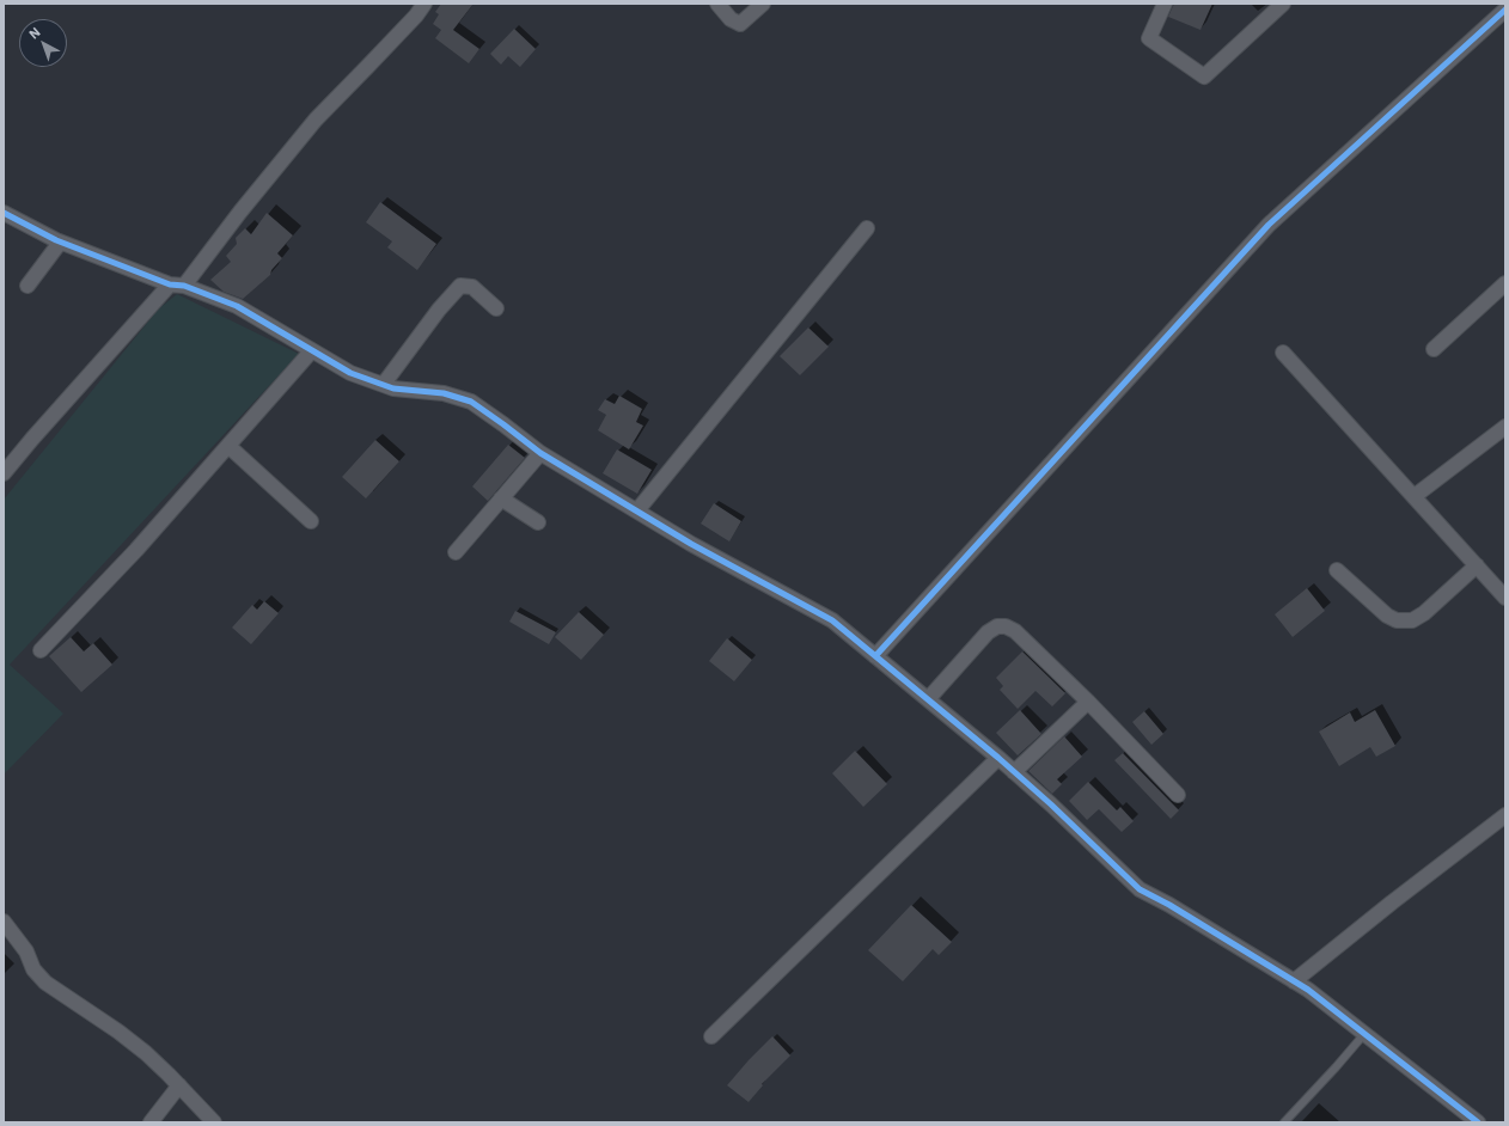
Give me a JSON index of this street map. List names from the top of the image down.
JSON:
{
  "north": "top left"
}
